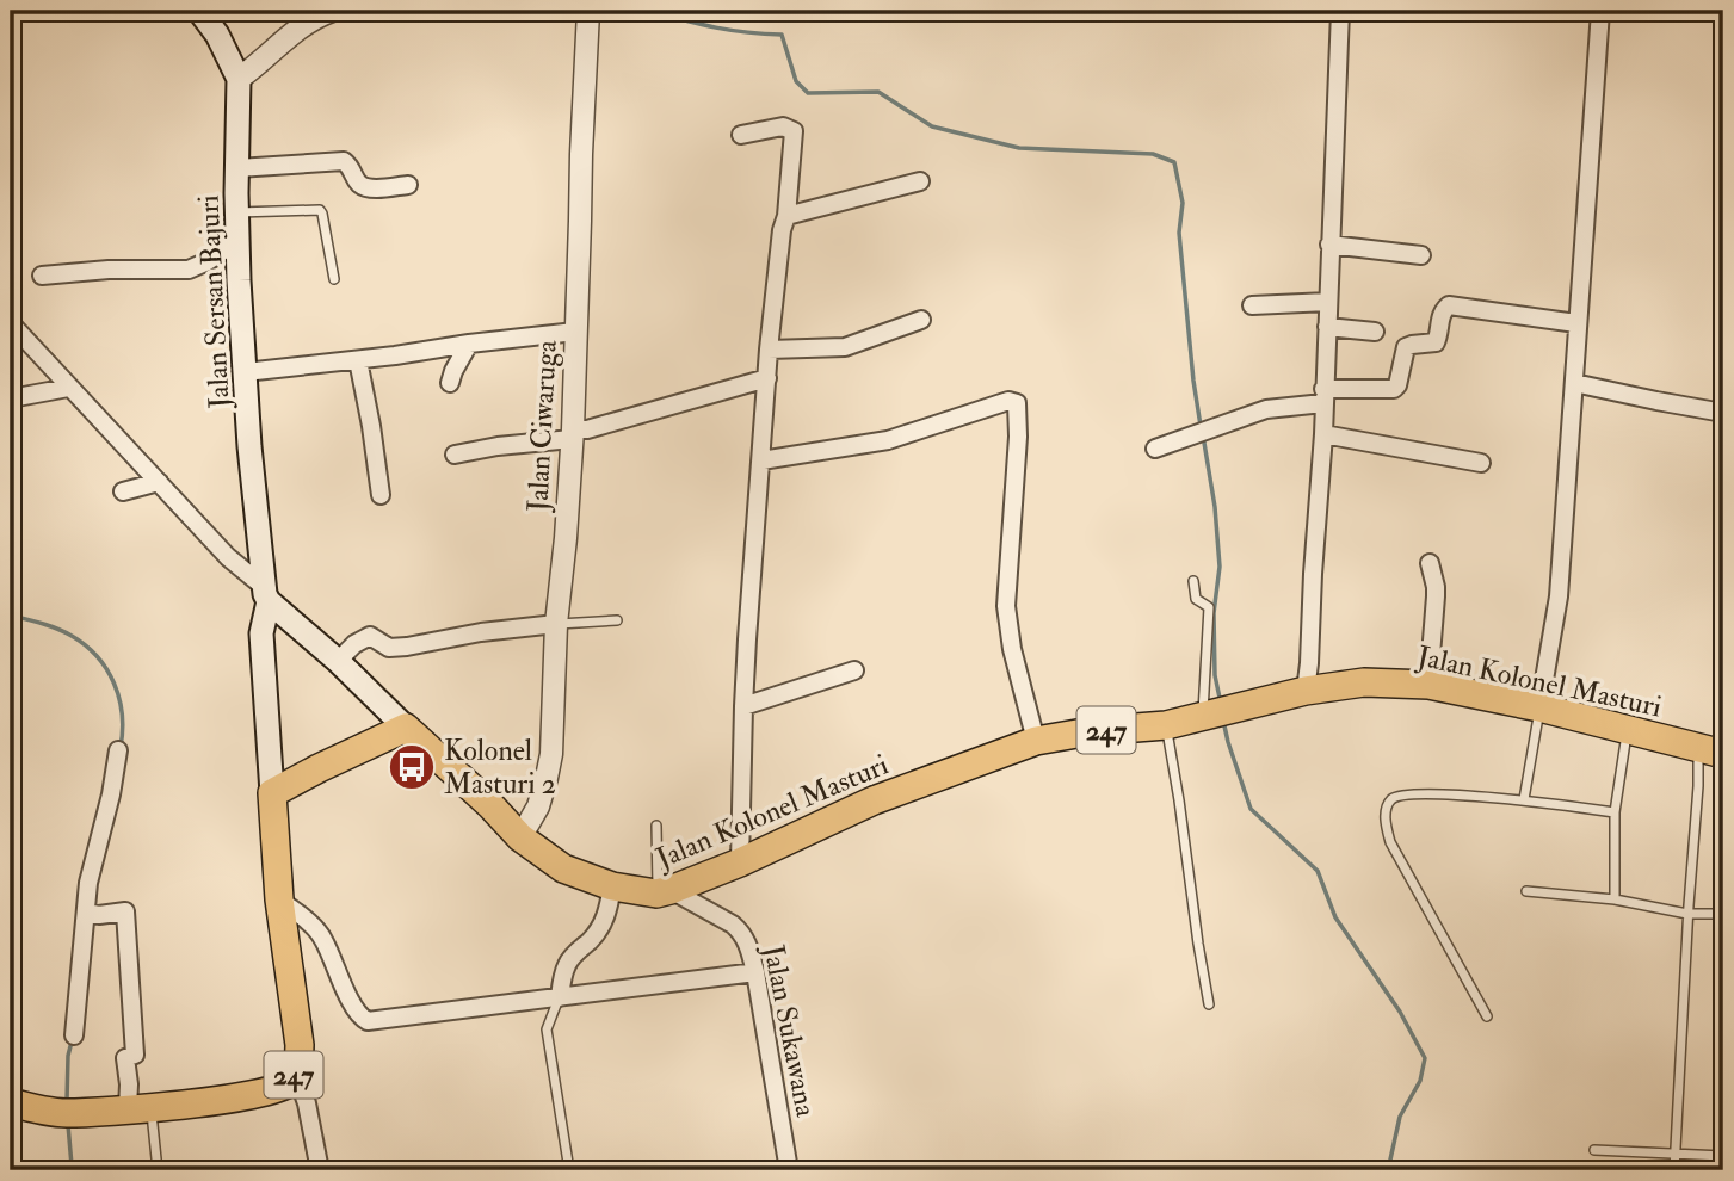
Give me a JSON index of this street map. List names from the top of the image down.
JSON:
{
  "streets": {
    "main road": ["Jalan Sersan Bajuri", "Jalan Kolonel Masturi", "247"],
    "street": ["Jalan Ciwaruga", "Jalan Sukawana"]
  },
  "crossings": [
    ["Jalan Sersan Bajuri", "247"],
    ["Jalan Ciwaruga", "Jalan Kolonel Masturi"],
    ["Jalan Kolonel Masturi", "Jalan Sukawana"]
  ],
  "places": {
    "bus stop": ["Kolonel Masturi 2"]
  }
}
